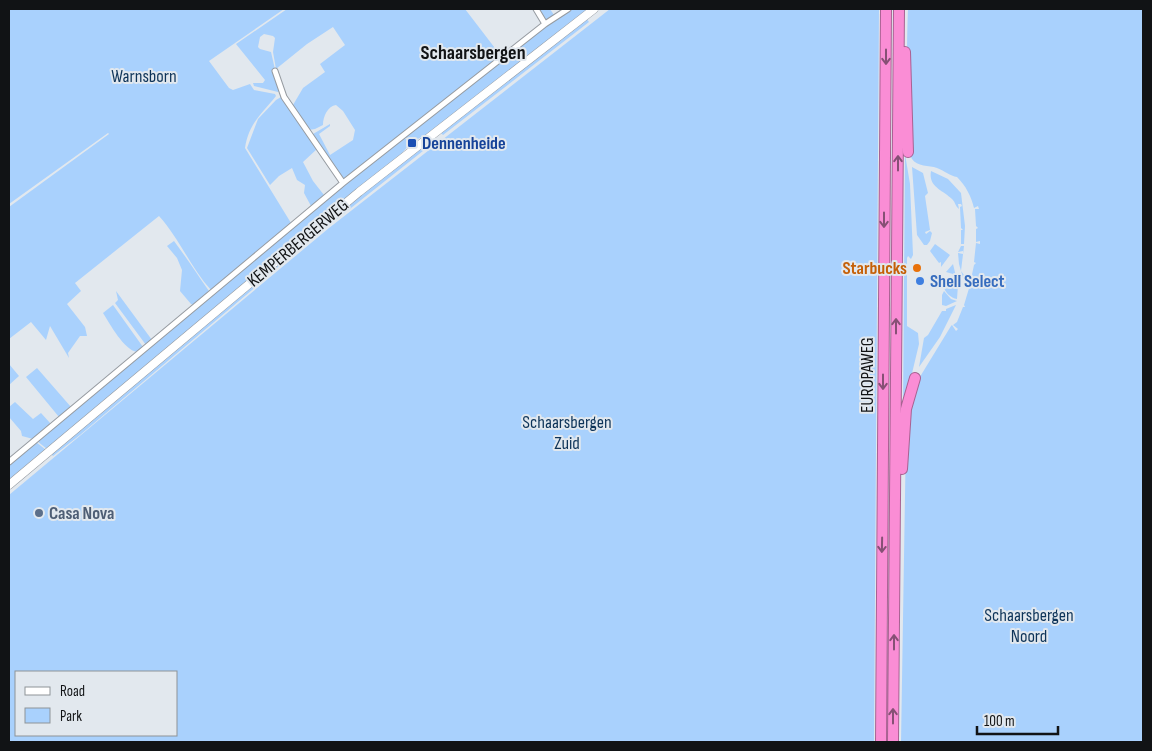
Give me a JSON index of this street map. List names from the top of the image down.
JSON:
{
  "streets": {
    "highway": ["EUROPAWEG"],
    "main road": ["KEMPERBERGERWEG"]
  },
  "districts": ["Schaarsbergen"],
  "parks": ["Warnsborn", "Schaarsbergen Zuid", "Schaarsbergen Noord"],
  "places": {
    "transit": ["Dennenheide"],
    "other": ["Starbucks", "Shell Select", "Casa Nova"]
  },
  "legend": ["Road", "Park"],
  "scale_bar": "100 m"
}
